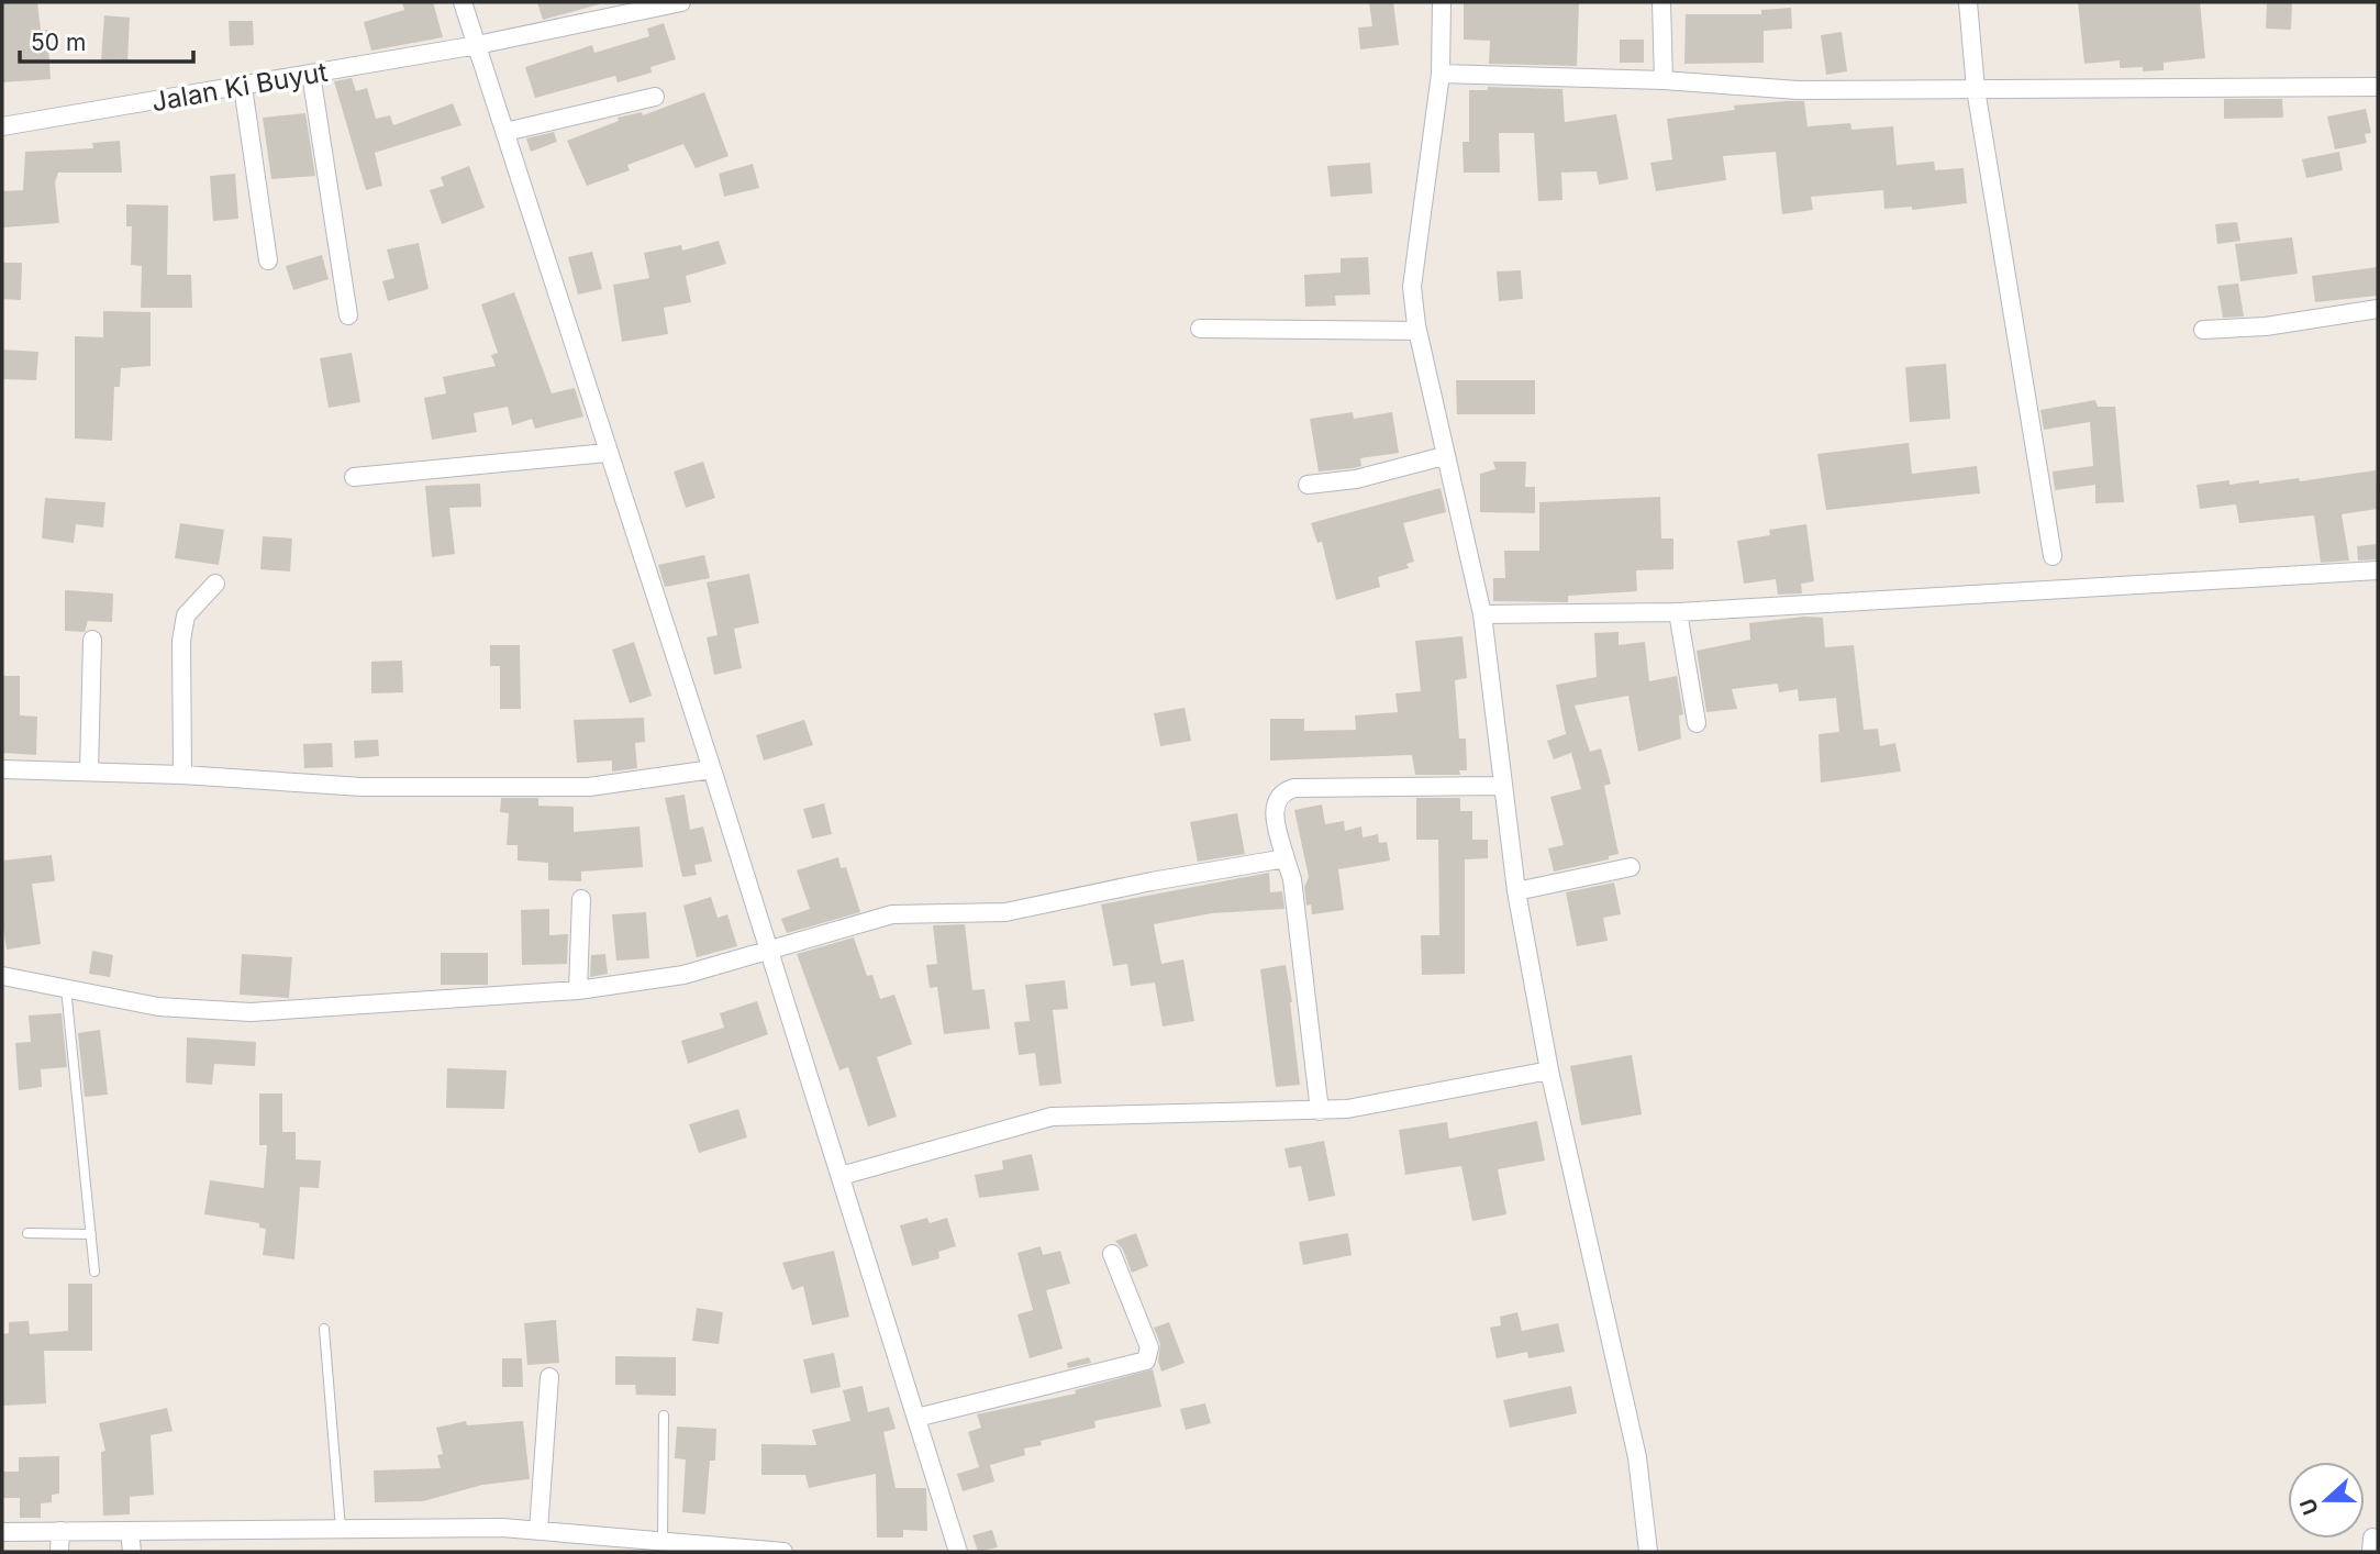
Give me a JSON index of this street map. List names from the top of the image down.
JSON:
{
  "streets": {
    "street": ["Jalan Ki Buyut"]
  },
  "scale_bar": "50 m",
  "north": "left"
}
